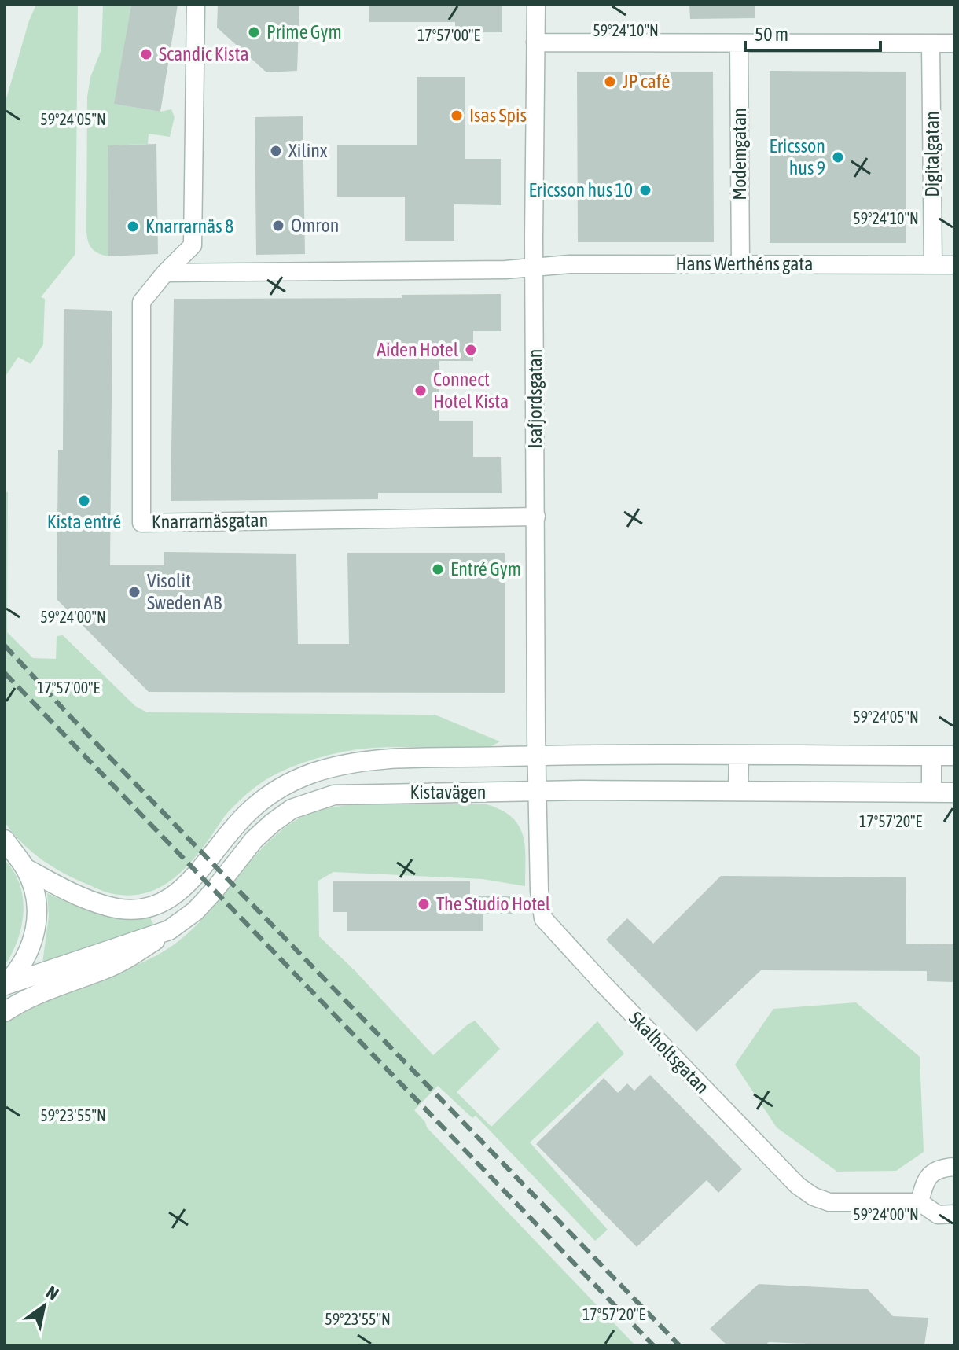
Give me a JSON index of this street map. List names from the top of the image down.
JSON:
{
  "streets": {
    "street": [
      "Modemgatan",
      "Digitalgatan",
      "Hans Werthéns gata",
      "Isafjordsgatan",
      "Knarrarnäsgatan",
      "Kistavägen",
      "Skalholtsgatan"
    ]
  },
  "crossings": [
    ["Modemgatan", "Hans Werthéns gata"],
    ["Digitalgatan", "Hans Werthéns gata"],
    ["Hans Werthéns gata", "Isafjordsgatan"],
    ["Isafjordsgatan", "Knarrarnäsgatan"],
    ["Isafjordsgatan", "Kistavägen"],
    ["Isafjordsgatan", "Skalholtsgatan"],
    ["Kistavägen", "Skalholtsgatan"]
  ],
  "places": [
    "Prime Gym",
    "Scandic Kista",
    "JP café",
    "Isas Spis",
    "Xilinx",
    "Ericsson hus 9",
    "Ericsson hus 10",
    "Omron",
    "Knarrarnäs 8",
    "Aiden Hotel",
    "Connect Hotel Kista",
    "Kista entré",
    "Entré Gym",
    "Visolit Sweden AB",
    "The Studio Hotel"
  ],
  "scale_bar": "50 m",
  "north": "top right",
  "coordinates": [
    "59°24'10\"N",
    "17°57'00\"E",
    "59°24'05\"N",
    "59°24'00\"N",
    "17°57'20\"E",
    "59°23'55\"N"
  ]
}
